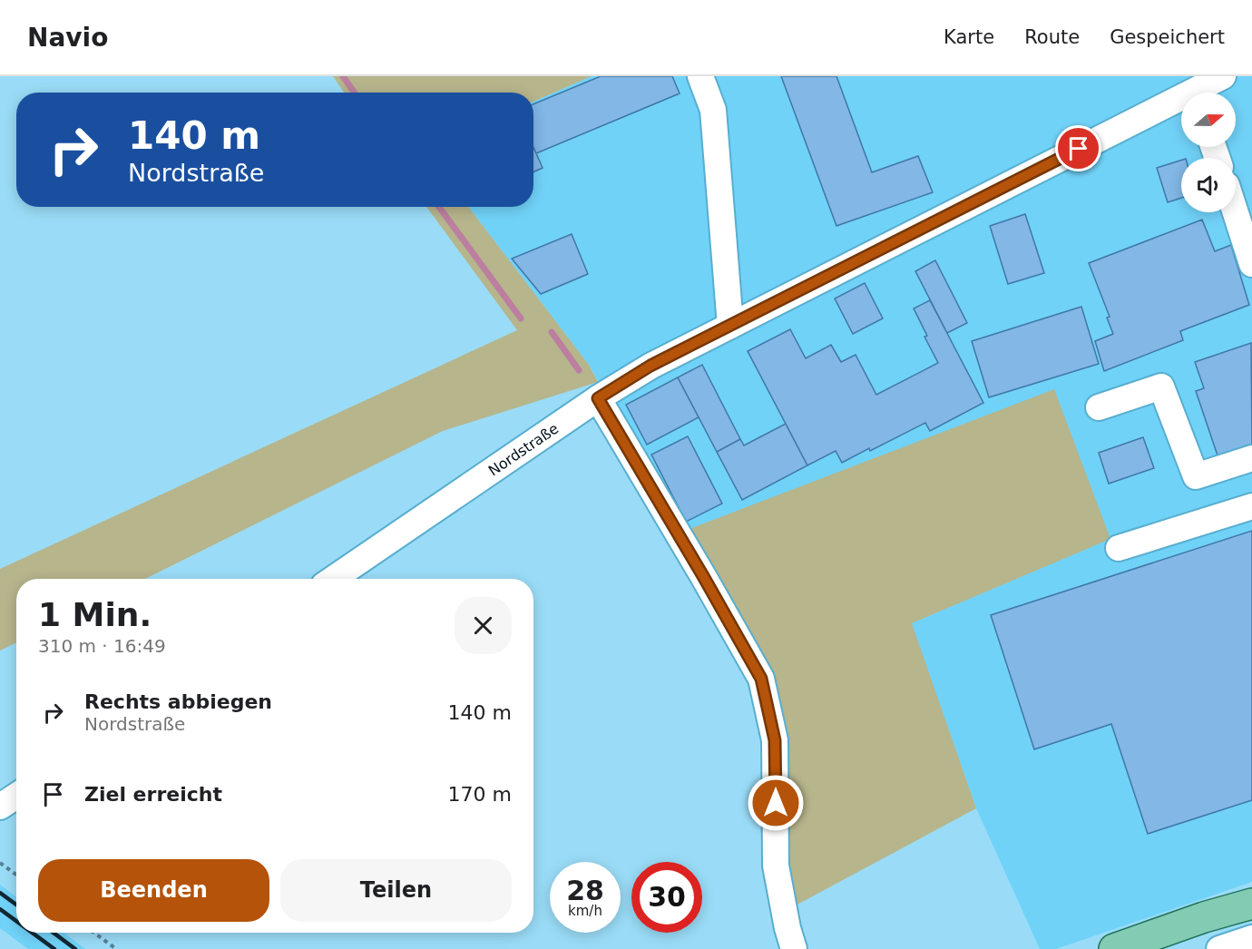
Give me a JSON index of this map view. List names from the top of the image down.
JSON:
{
  "streets": {
    "street": ["Nordstraße"]
  },
  "north": "right",
  "page": {
    "header": "Navio",
    "nav": ["Karte", "Route", "Gespeichert"],
    "turn": ["140 m", "Nordstraße"],
    "heading": ["1 Min.", "310 m · 16:49"],
    "list": [
      {
        "name": "Rechts abbiegen",
        "note": "Nordstraße",
        "value": "140 m"
      },
      {
        "name": "Ziel erreicht",
        "value": "170 m"
      }
    ],
    "buttons": ["Beenden", "Teilen"],
    "speed": "28 km/h",
    "limit": "30"
  }
}
